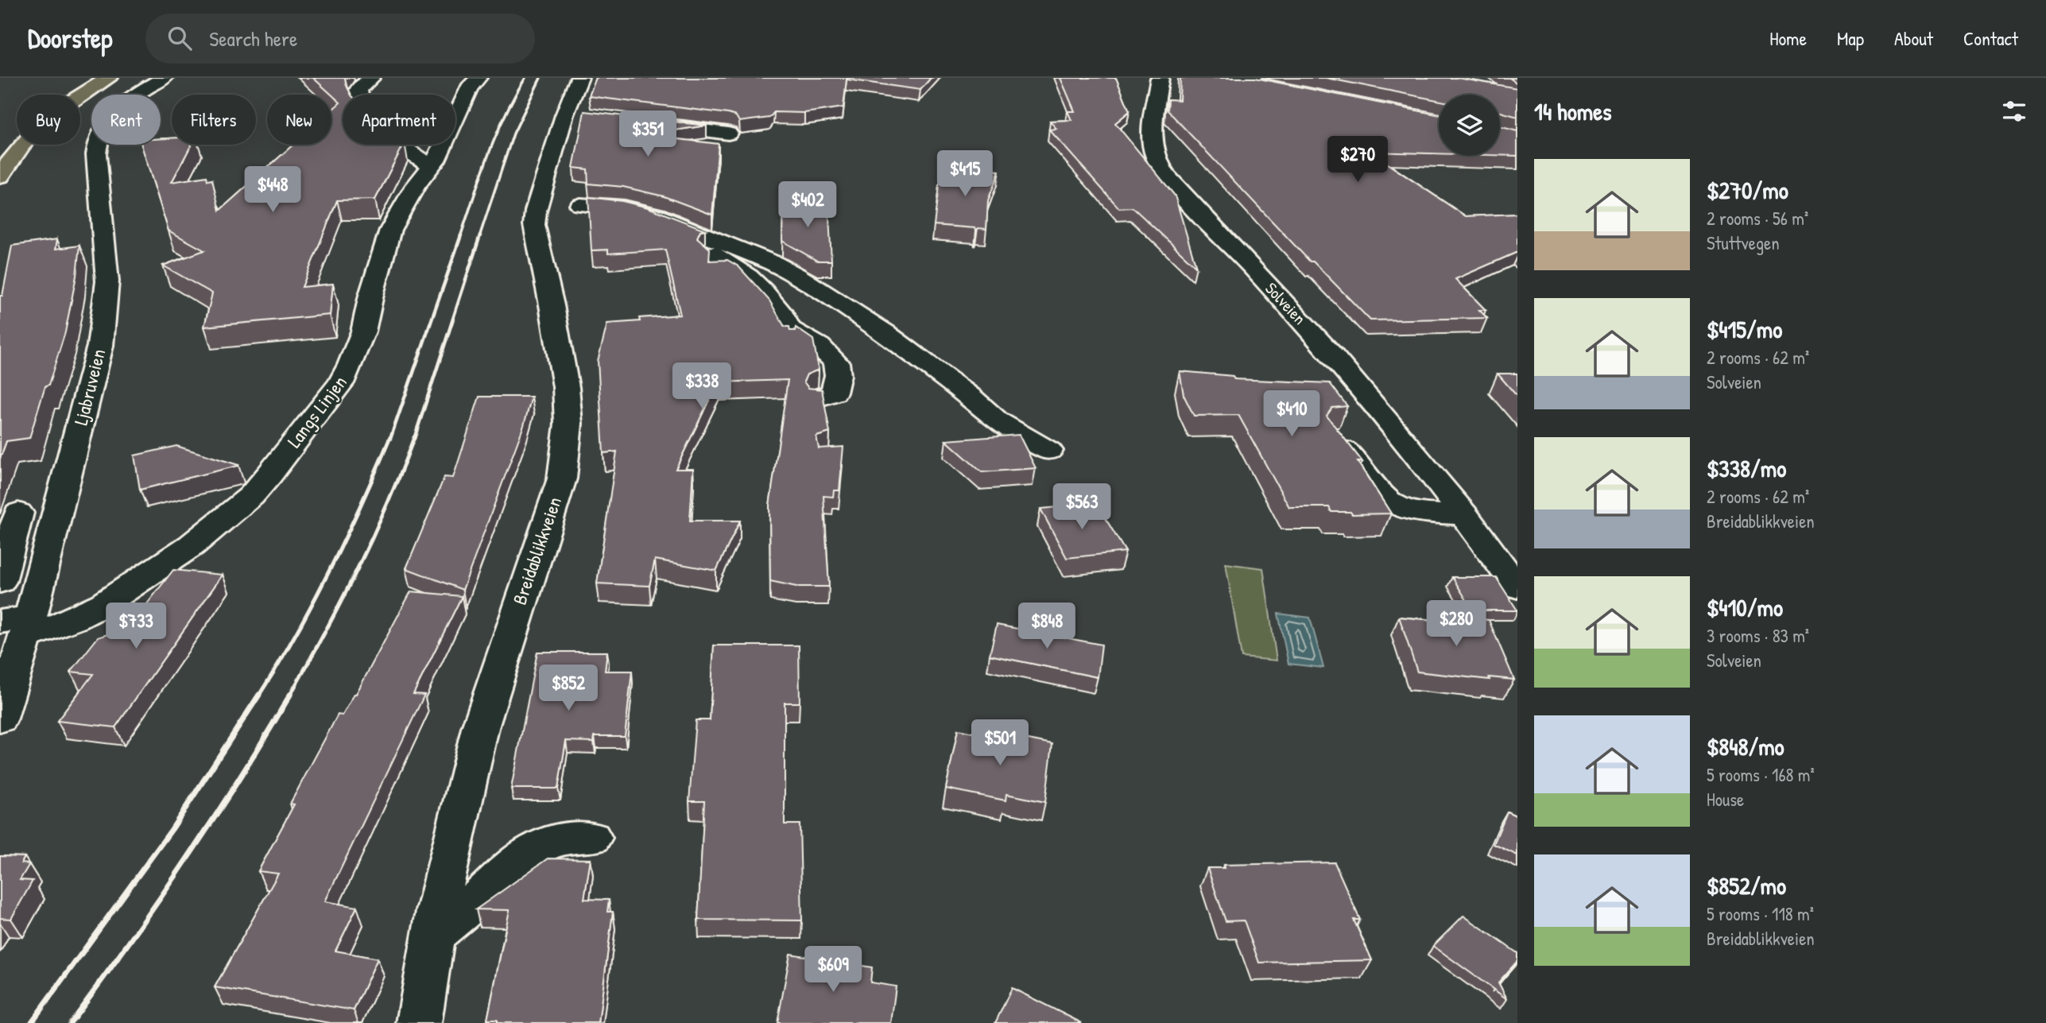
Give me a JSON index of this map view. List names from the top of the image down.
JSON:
{
  "streets": {
    "street": [
      "Solveien",
      "Ljabruveien",
      "Langs Linjen",
      "Breidablikkveien"
    ]
  },
  "crossings": [
    ["Ljabruveien", "Langs Linjen"]
  ],
  "page": {
    "header": "Doorstep",
    "search": "Search here",
    "nav": [
      "Home",
      "Map",
      "About",
      "Contact"
    ],
    "heading": "14 homes",
    "chip": [
      "Buy",
      "Rent",
      "Filters",
      "New",
      "Apartment"
    ],
    "price": [
      "$351",
      "$270",
      "$415",
      "$448",
      "$402",
      "$338",
      "$410",
      "$563",
      "$280",
      "$733",
      "$848",
      "$852",
      "$501",
      "$609"
    ],
    "list": [
      {
        "name": "$270/mo",
        "note": "2 rooms · 56 m² · Stuttvegen"
      },
      {
        "name": "$415/mo",
        "note": "2 rooms · 62 m² · Solveien"
      },
      {
        "name": "$338/mo",
        "note": "2 rooms · 62 m² · Breidablikkveien"
      },
      {
        "name": "$410/mo",
        "note": "3 rooms · 83 m² · Solveien"
      },
      {
        "name": "$848/mo",
        "note": "5 rooms · 168 m² · House"
      },
      {
        "name": "$852/mo",
        "note": "5 rooms · 118 m² · Breidablikkveien"
      }
    ]
  }
}
